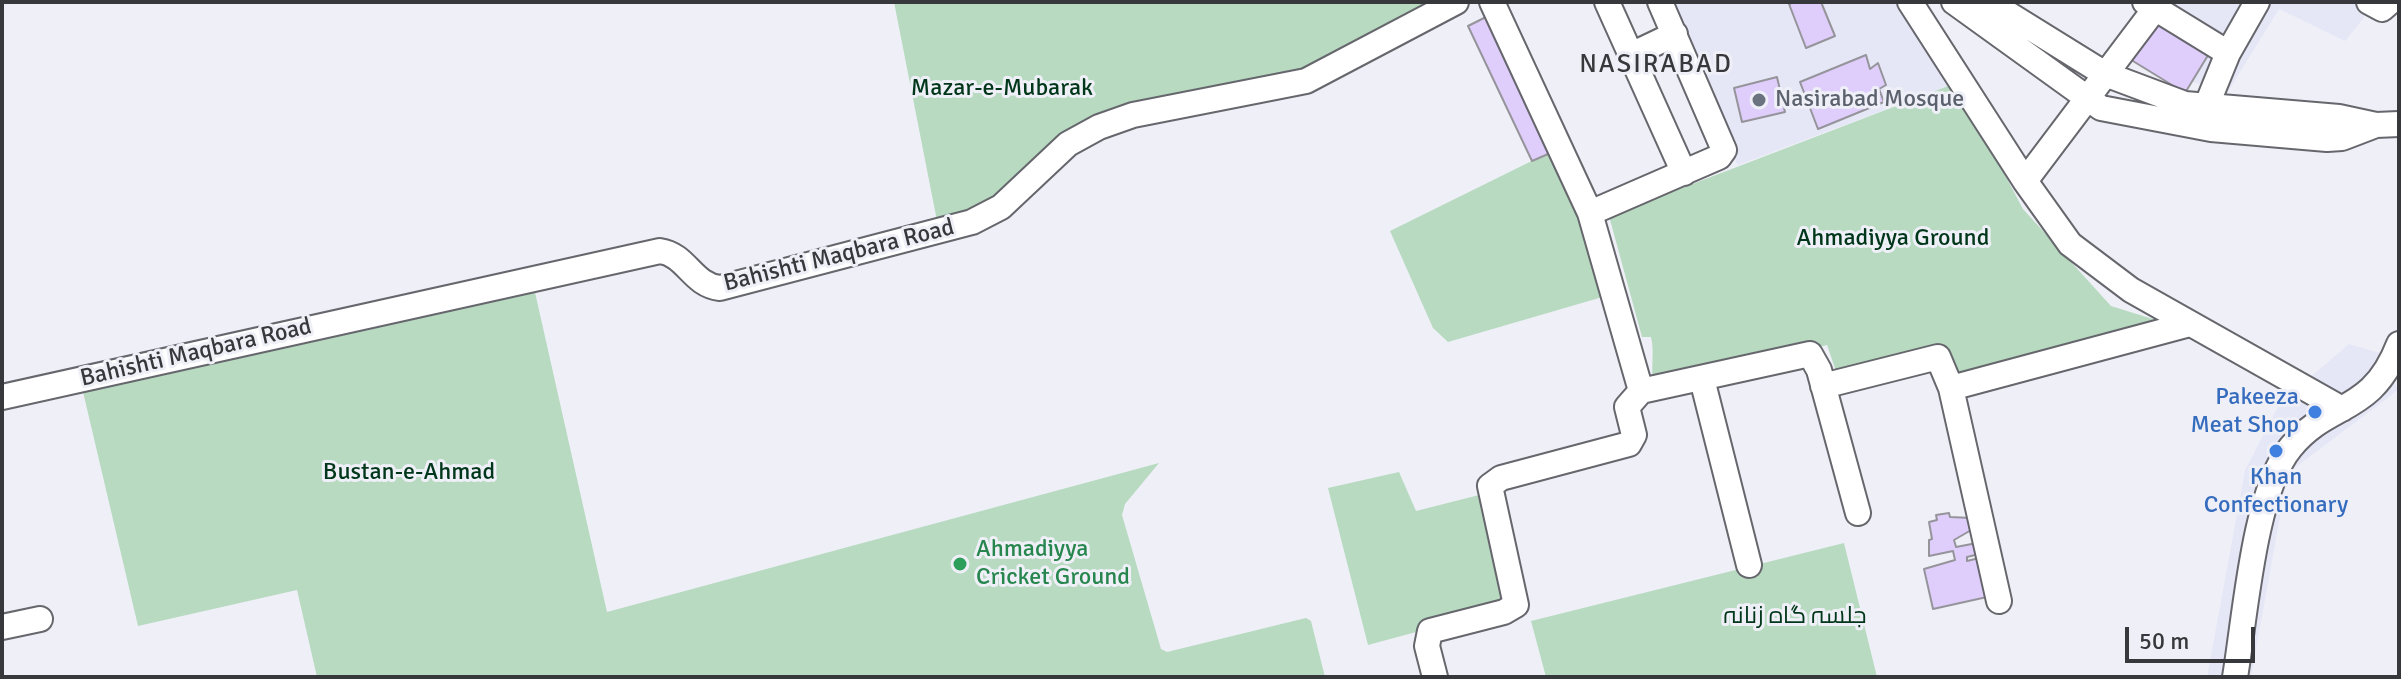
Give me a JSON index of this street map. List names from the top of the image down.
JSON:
{
  "streets": {
    "street": ["Bahishti Maqbara Road"]
  },
  "districts": ["NASIRABAD"],
  "parks": [
    "Mazar-e-Mubarak",
    "Ahmadiyya Ground",
    "Bustan-e-Ahmad",
    "جلسہ گاہ زنانہ"
  ],
  "places": [
    "Nasirabad Mosque",
    "Pakeeza Meat Shop",
    "Khan Confectionary",
    "Ahmadiyya Cricket Ground"
  ],
  "scale_bar": "50 m"
}
